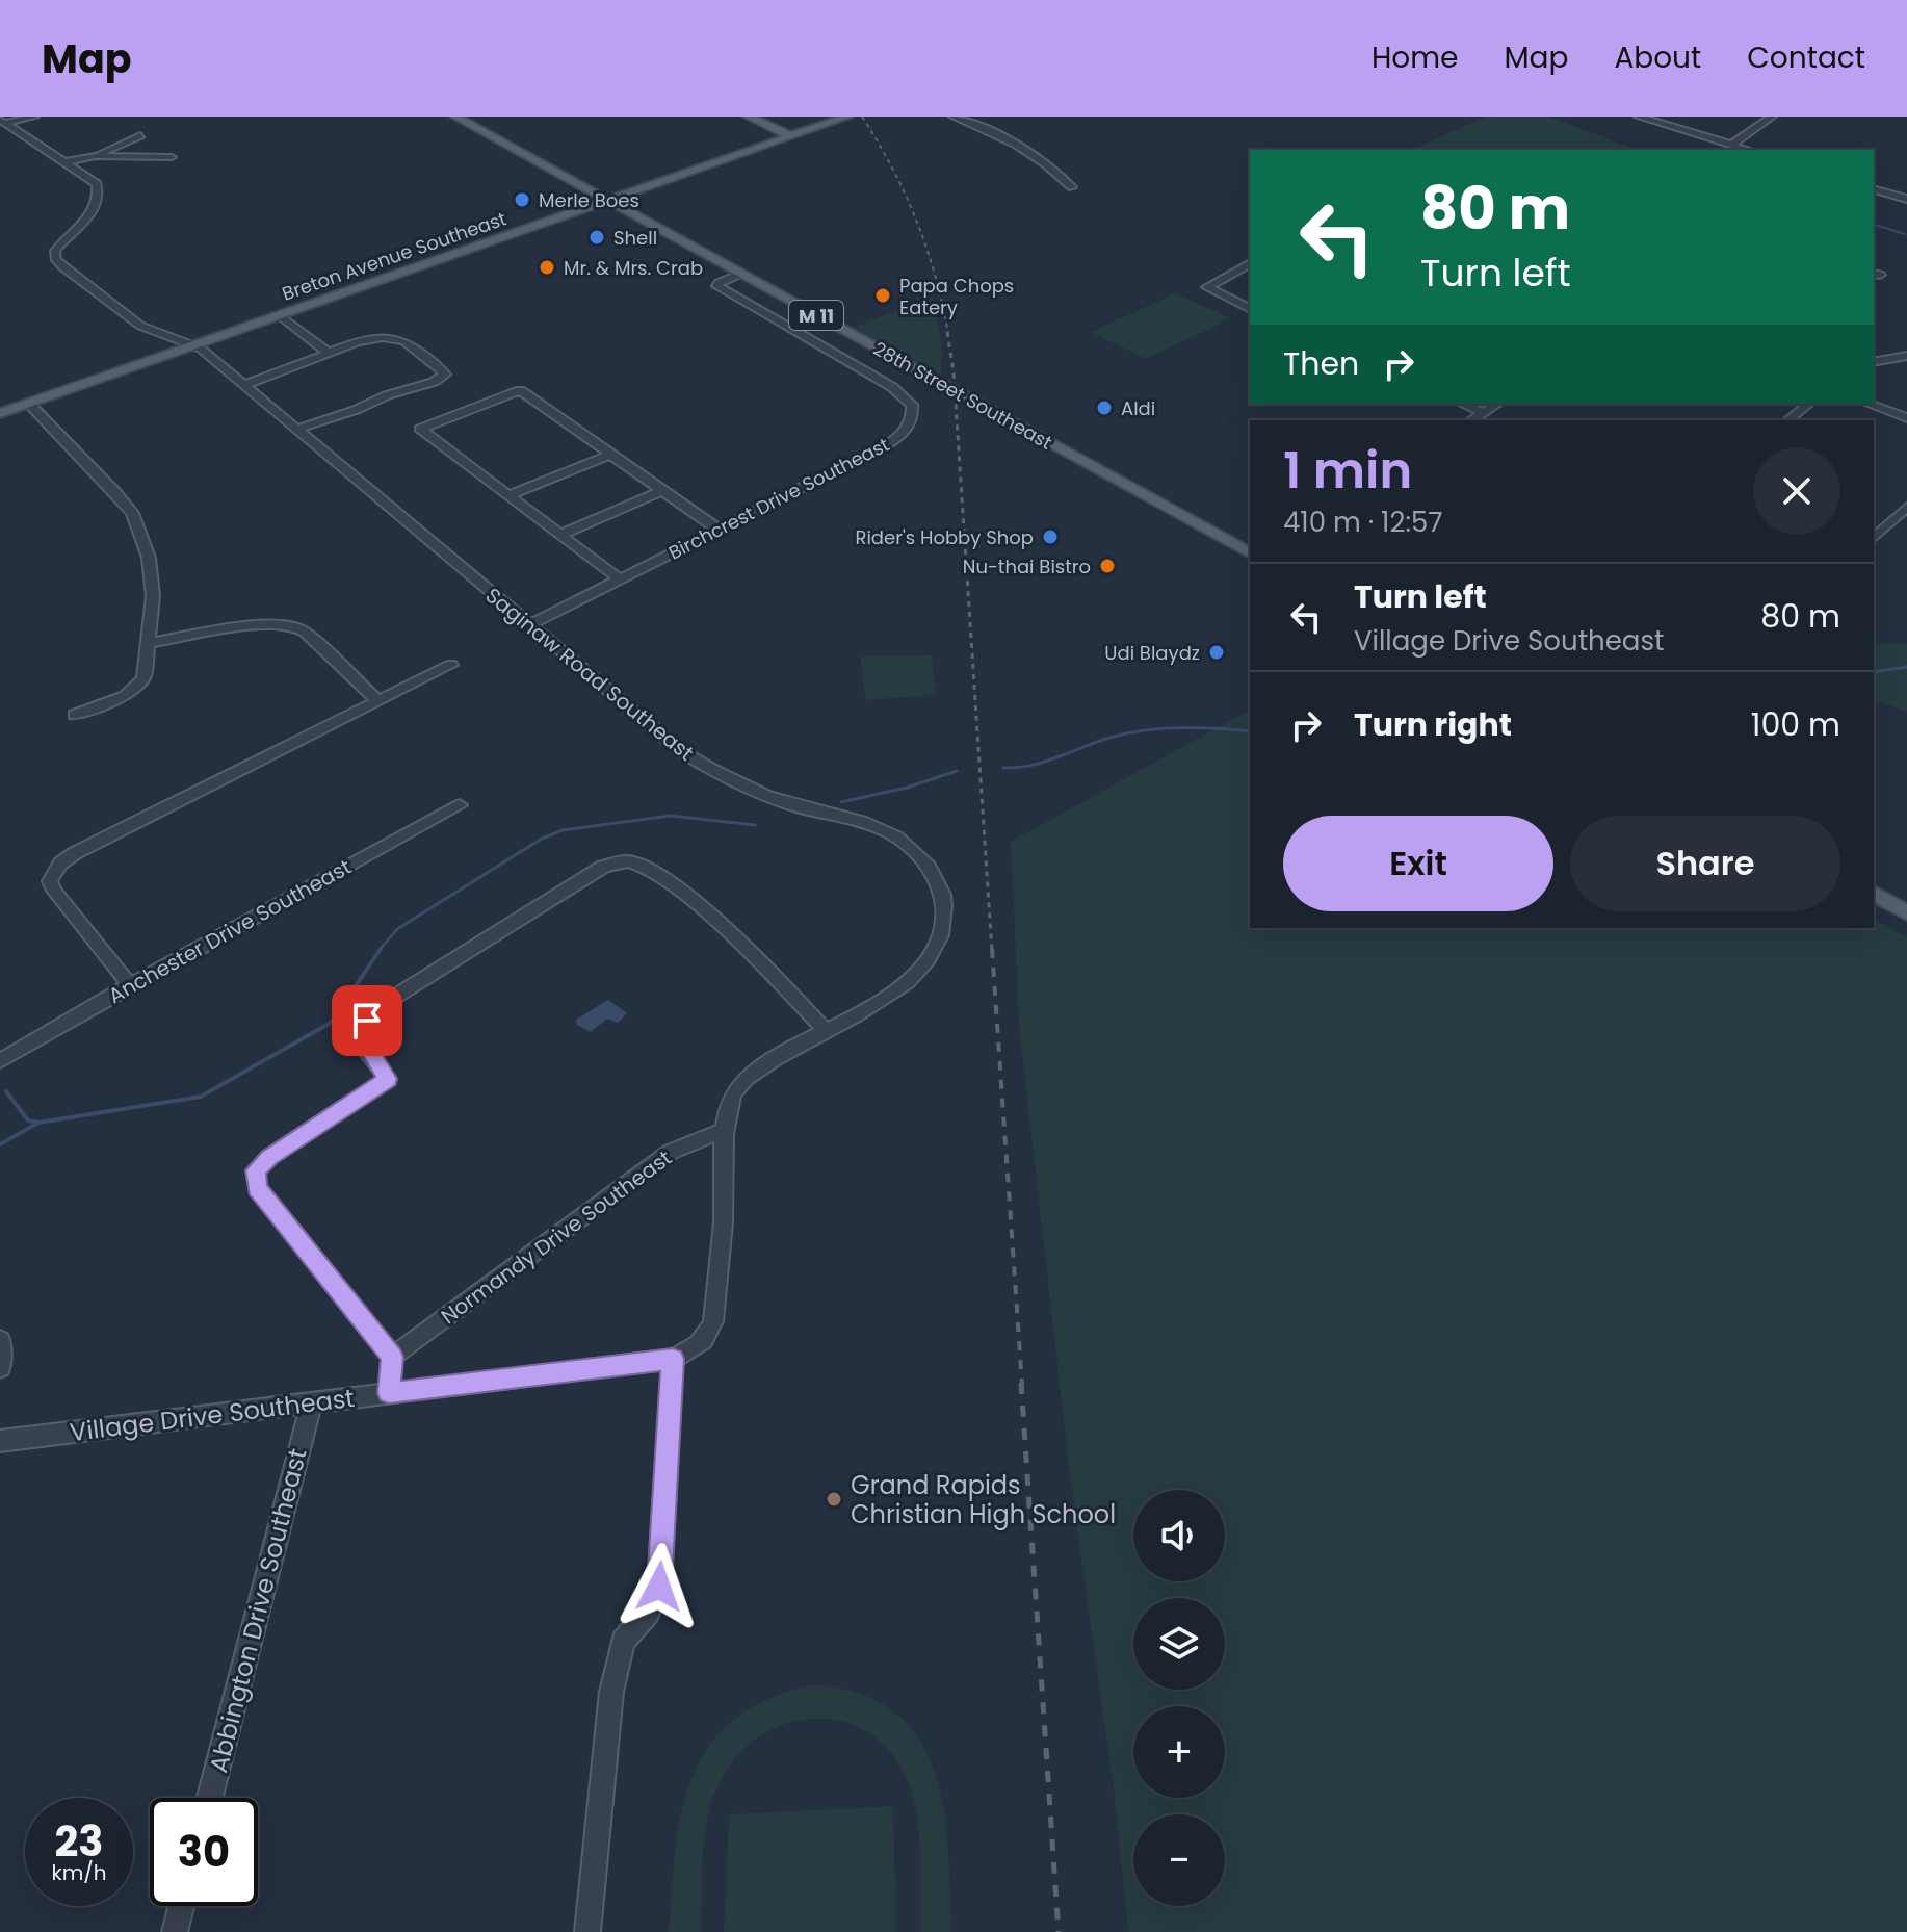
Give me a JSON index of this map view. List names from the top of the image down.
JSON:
{
  "streets": {
    "main road": ["Breton Avenue Southeast", "M 11", "28th Street Southeast"],
    "street": [
      "Birchcrest Drive Southeast",
      "Saginaw Road Southeast",
      "Anchester Drive Southeast",
      "Normandy Drive Southeast",
      "Village Drive Southeast",
      "Abbington Drive Southeast"
    ]
  },
  "crossings": [
    ["Breton Avenue Southeast", "28th Street Southeast"],
    ["Breton Avenue Southeast", "Saginaw Road Southeast"],
    ["28th Street Southeast", "Birchcrest Drive Southeast"],
    ["Birchcrest Drive Southeast", "Saginaw Road Southeast"],
    ["Saginaw Road Southeast", "Normandy Drive Southeast"],
    ["Saginaw Road Southeast", "Village Drive Southeast"],
    ["Village Drive Southeast", "Abbington Drive Southeast"]
  ],
  "places": [
    "Merle Boes",
    "Shell",
    "Mr. & Mrs. Crab",
    "Papa Chops Eatery",
    "Aldi",
    "Rider's Hobby Shop",
    "Nu-thai Bistro",
    "Udi Blaydz",
    "Grand Rapids Christian High School"
  ],
  "page": {
    "header": "Map",
    "nav": [
      "Home",
      "Map",
      "About",
      "Contact"
    ],
    "turn": ["80 m", "Turn left"],
    "then": "Then",
    "heading": ["1 min", "410 m · 12:57"],
    "list": [
      {
        "name": "Turn left",
        "note": "Village Drive Southeast",
        "value": "80 m"
      },
      {
        "name": "Turn right",
        "value": "100 m"
      }
    ],
    "buttons": ["Exit", "Share"],
    "map_buttons": ["+", "−"],
    "speed": "23 km/h",
    "limit": "30"
  }
}
